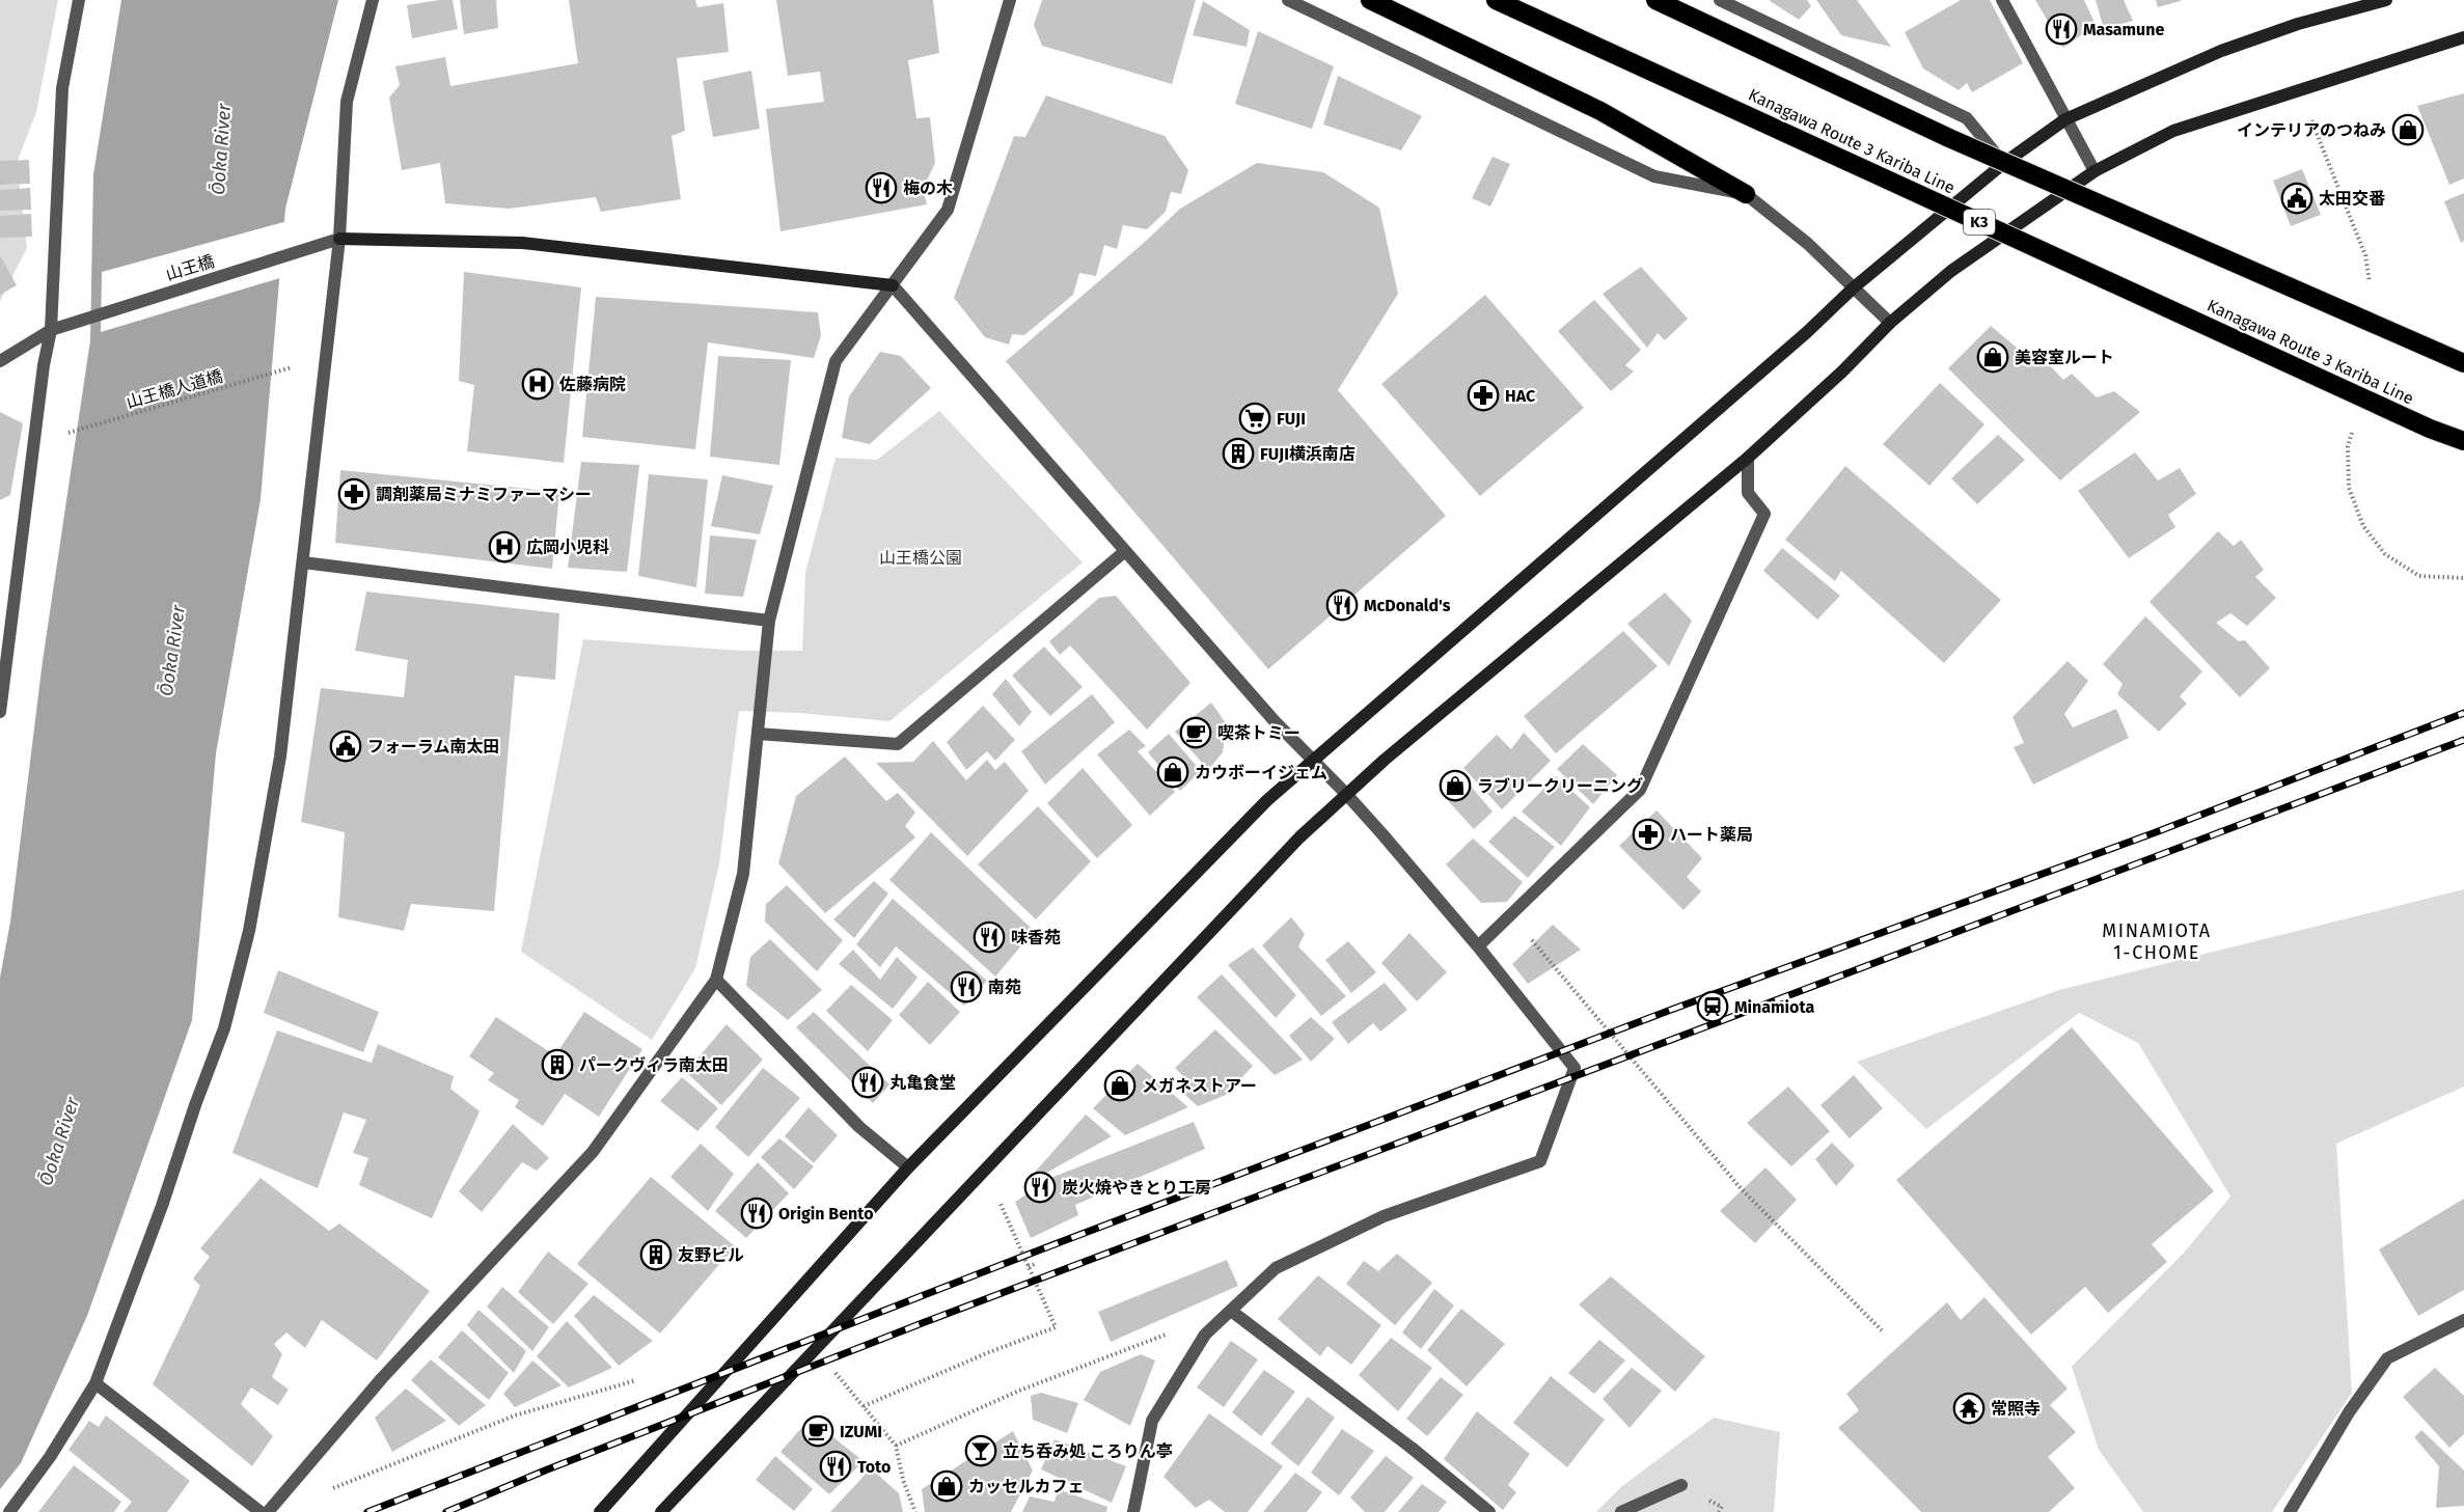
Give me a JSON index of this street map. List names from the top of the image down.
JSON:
{
  "streets": {
    "highway": ["Kanagawa Route 3 Kariba Line", "K3"],
    "street": ["山王橋"],
    "path": ["山王橋人道橋"]
  },
  "districts": ["MINAMIOTA 1-CHOME"],
  "water": ["Ōoka River"],
  "parks": ["山王橋公園"],
  "places": {
    "restaurant": [
      "Masamune",
      "梅の木",
      "McDonald's",
      "味香苑",
      "南苑",
      "丸亀食堂",
      "炭火焼やきとり工房",
      "Origin Bento",
      "Toto"
    ],
    "shop": [
      "インテリアのつねみ",
      "美容室ルート",
      "カウボーイジェム",
      "ラブリークリーニング",
      "メガネストアー",
      "カッセルカフェ"
    ],
    "public building": ["太田交番", "フォーラム南太田"],
    "hospital": ["佐藤病院", "広岡小児科"],
    "pharmacy": ["HAC", "調剤薬局ミナミファーマシー", "ハート薬局"],
    "supermarket": ["FUJI"],
    "building": ["FUJI横浜南店", "パークヴィラ南太田", "友野ビル"],
    "cafe": ["喫茶トミー", "IZUMI"],
    "station": ["Minamiota"],
    "temple": ["常照寺"],
    "bar": ["立ち呑み処 ころりん亭"]
  }
}
